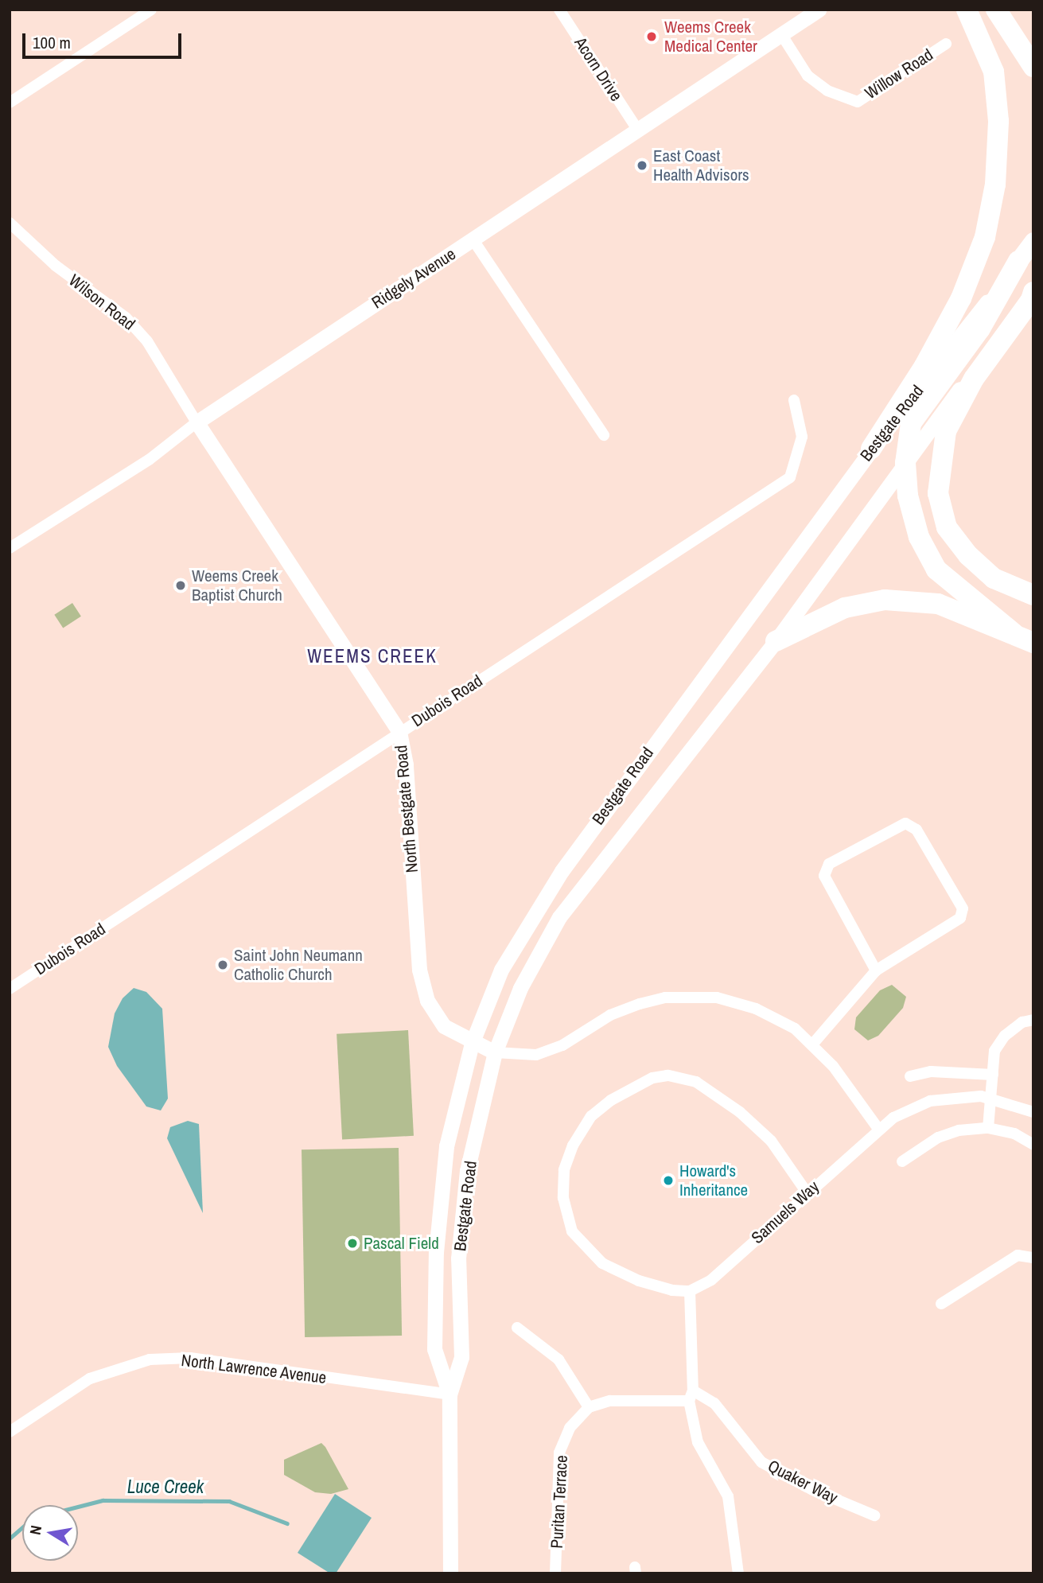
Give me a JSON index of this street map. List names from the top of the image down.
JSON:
{
  "streets": {
    "main road": ["Ridgely Avenue", "Bestgate Road", "North Bestgate Road"],
    "street": [
      "Acorn Drive",
      "Willow Road",
      "Wilson Road",
      "Dubois Road",
      "Samuels Way",
      "North Lawrence Avenue",
      "Quaker Way",
      "Puritan Terrace"
    ]
  },
  "crossings": [
    ["Acorn Drive", "Ridgely Avenue"],
    ["Willow Road", "Ridgely Avenue"],
    ["Ridgely Avenue", "Wilson Road"],
    ["Ridgely Avenue", "North Bestgate Road"],
    ["Wilson Road", "North Bestgate Road"],
    ["Bestgate Road", "North Bestgate Road"],
    ["Bestgate Road", "North Lawrence Avenue"],
    ["Dubois Road", "North Bestgate Road"]
  ],
  "districts": ["WEEMS CREEK"],
  "water": ["Luce Creek"],
  "places": [
    "Weems Creek Medical Center",
    "East Coast Health Advisors",
    "Weems Creek Baptist Church",
    "Saint John Neumann Catholic Church",
    "Howard's Inheritance",
    "Pascal Field"
  ],
  "scale_bar": "100 m",
  "north": "left"
}
